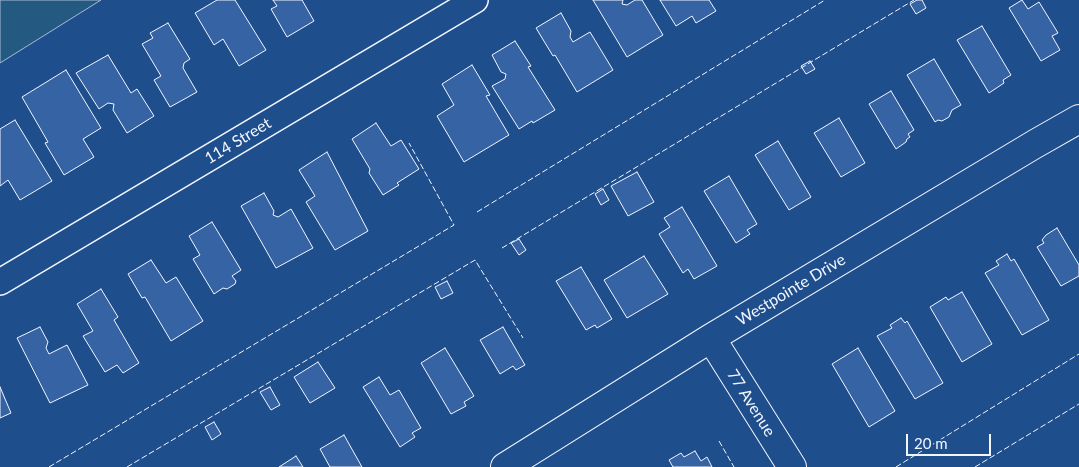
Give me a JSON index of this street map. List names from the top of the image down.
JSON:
{
  "streets": {
    "street": ["114 Street", "Westpointe Drive", "77 Avenue"]
  },
  "crossings": [
    ["Westpointe Drive", "77 Avenue"]
  ],
  "scale_bar": "20 m"
}
